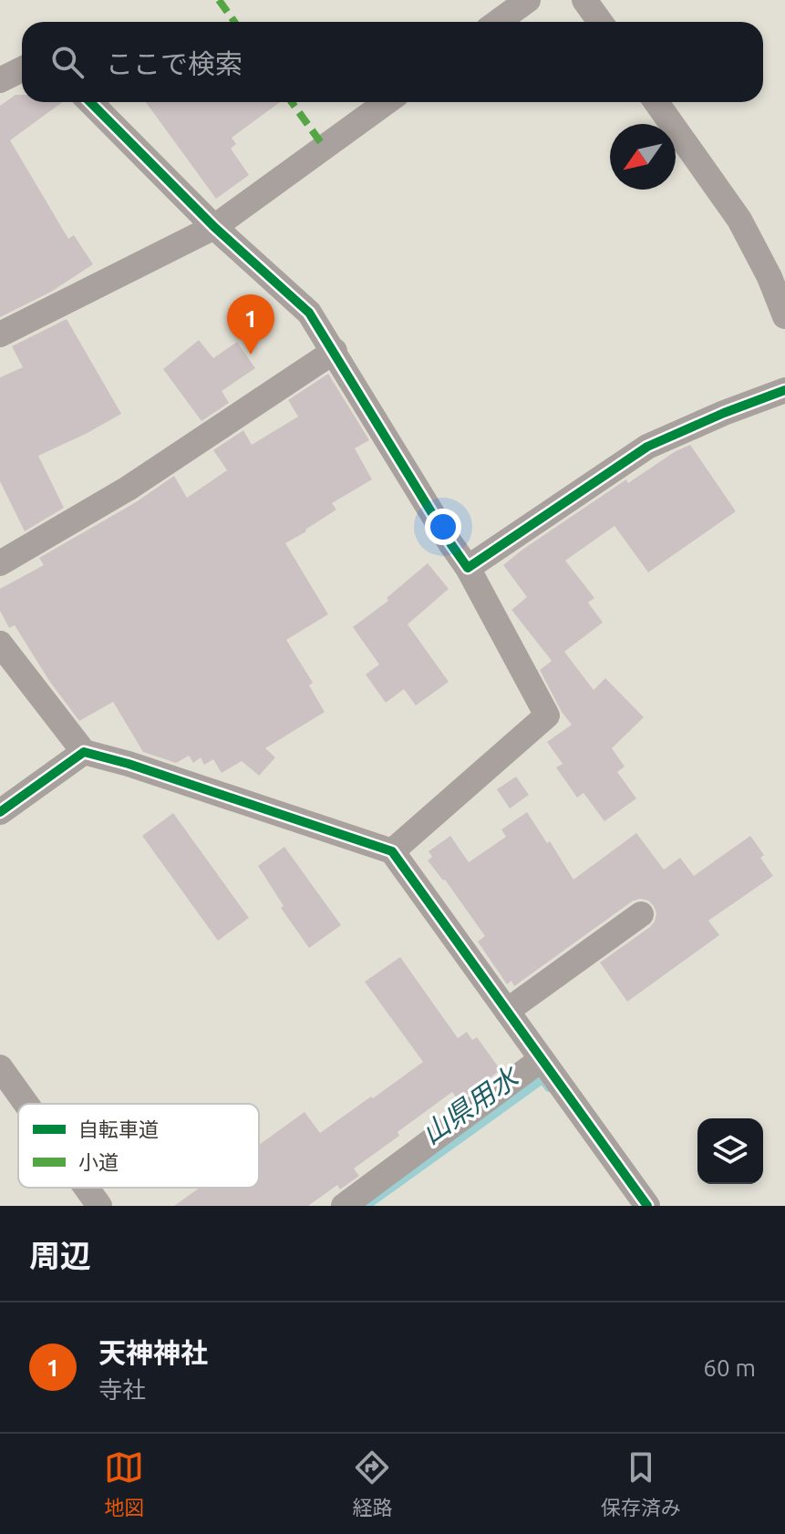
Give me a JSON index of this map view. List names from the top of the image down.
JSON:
{
  "water": ["山県用水"],
  "legend": ["自転車道", "小道"],
  "north": "bottom left",
  "page": {
    "search": "ここで検索",
    "pins": "1",
    "heading": "周辺",
    "list": [
      {
        "mark": "1",
        "name": "天神神社",
        "note": "寺社",
        "value": "60 m"
      }
    ],
    "nav": ["地図", "経路", "保存済み"]
  }
}
